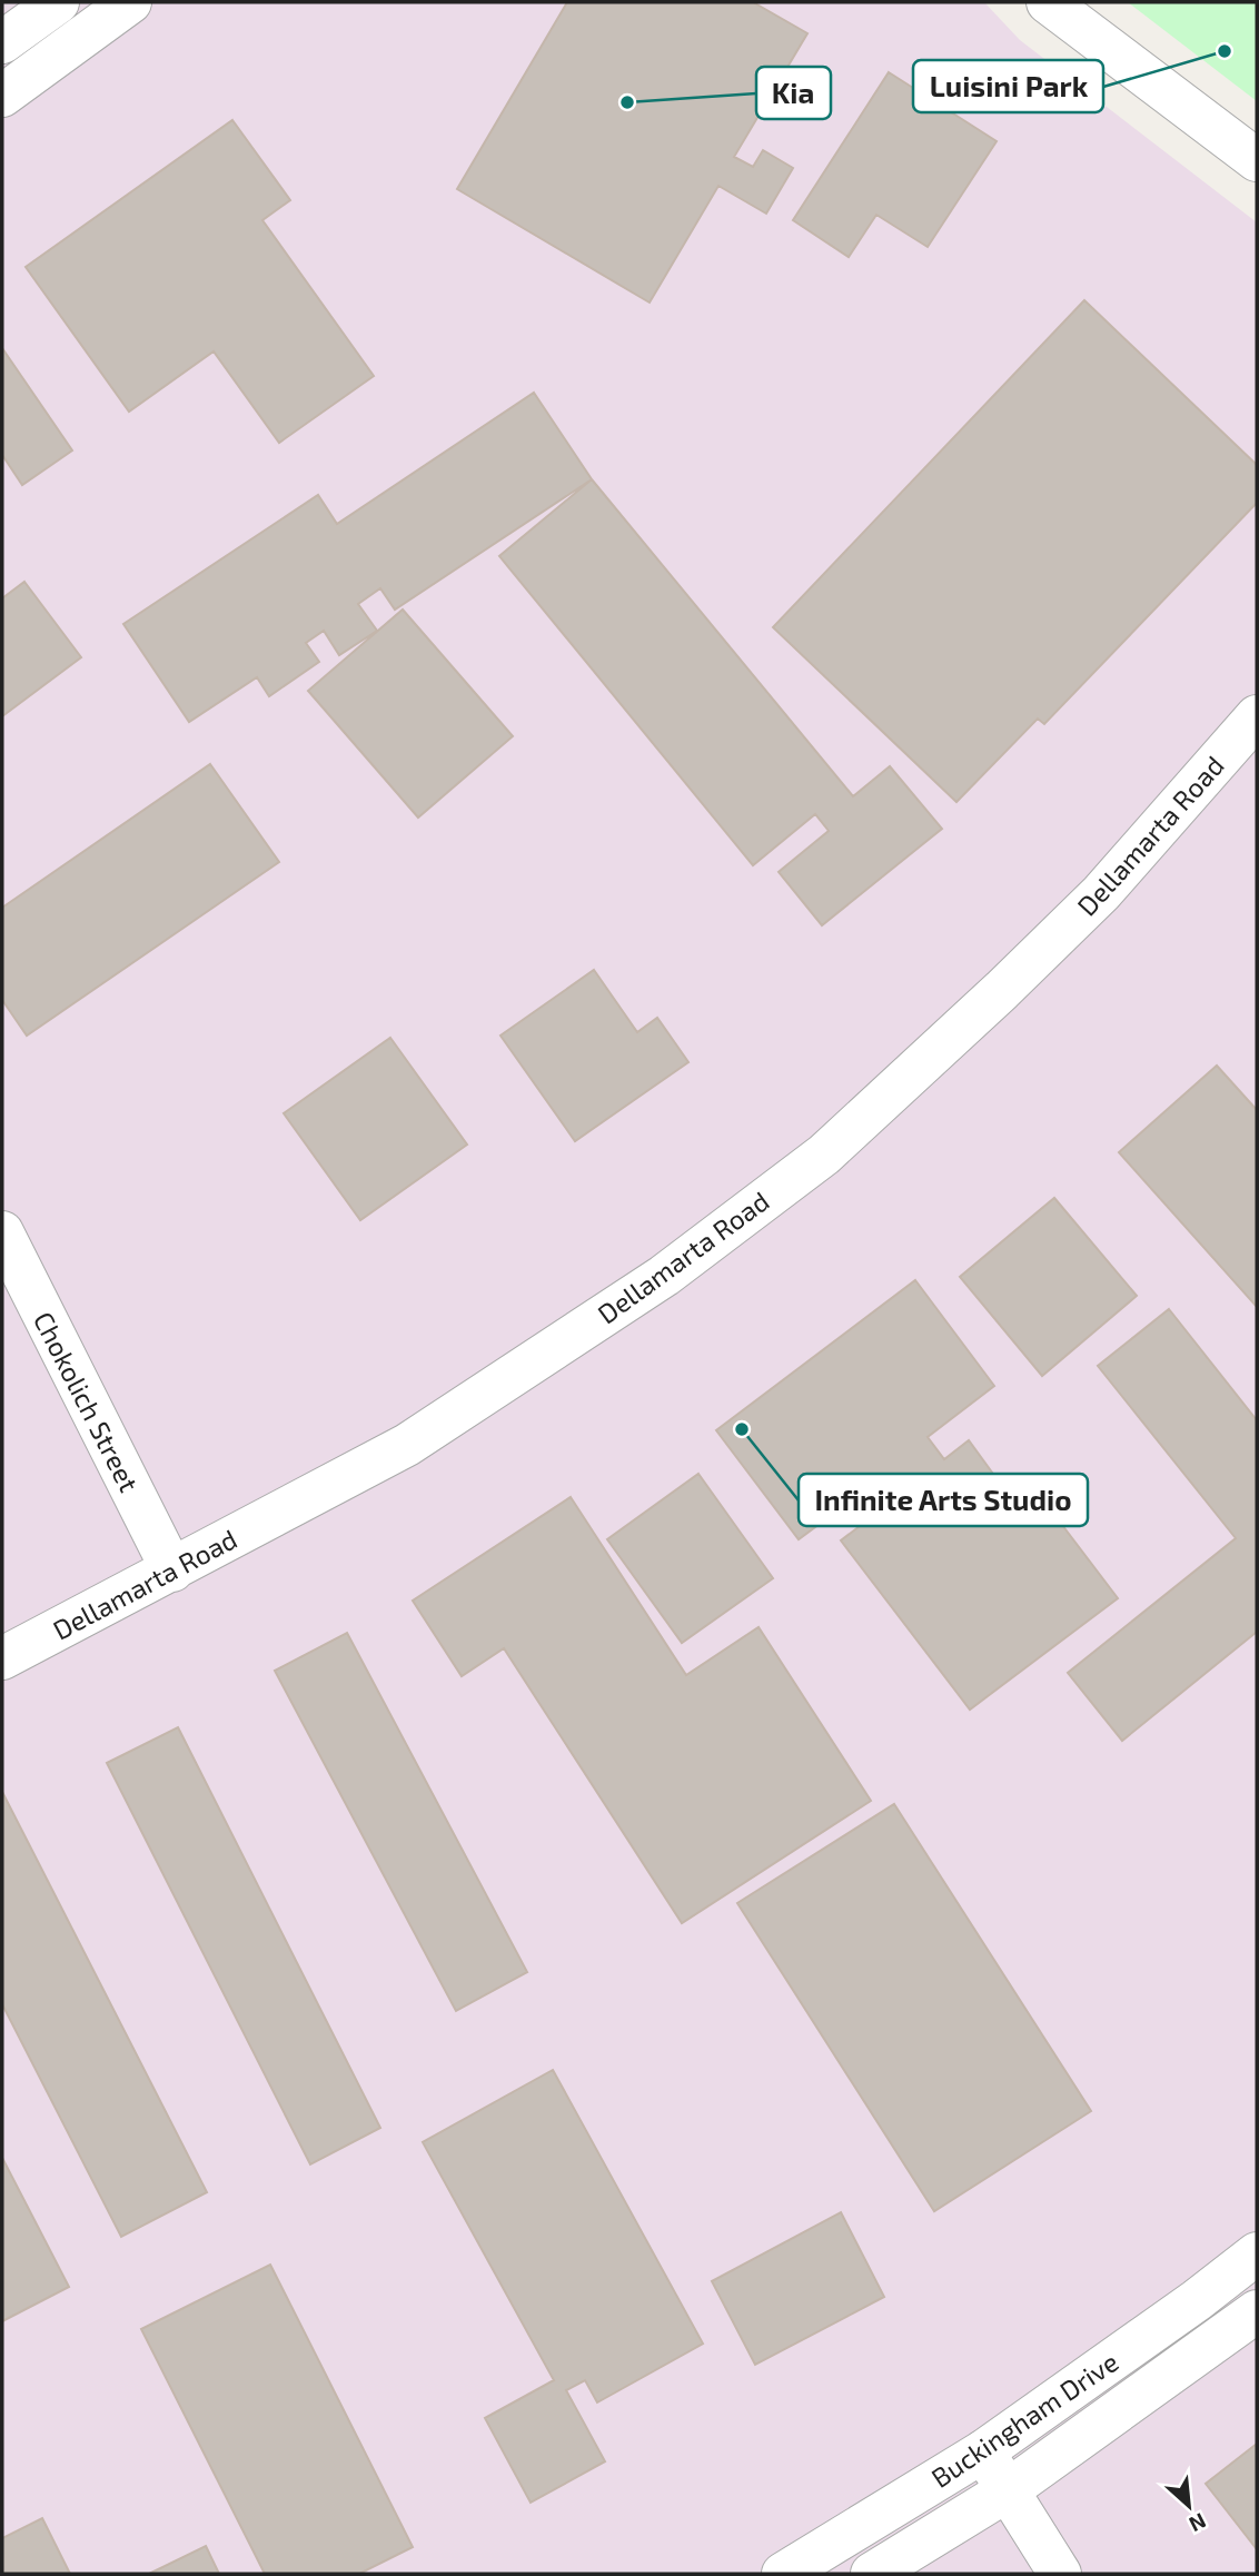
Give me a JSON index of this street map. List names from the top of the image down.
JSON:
{
  "streets": {
    "street": ["Dellamarta Road", "Chokolich Street", "Buckingham Drive"]
  },
  "crossings": [
    ["Dellamarta Road", "Chokolich Street"]
  ],
  "places": ["Luisini Park", "Kia", "Infinite Arts Studio"],
  "north": "bottom right"
}
